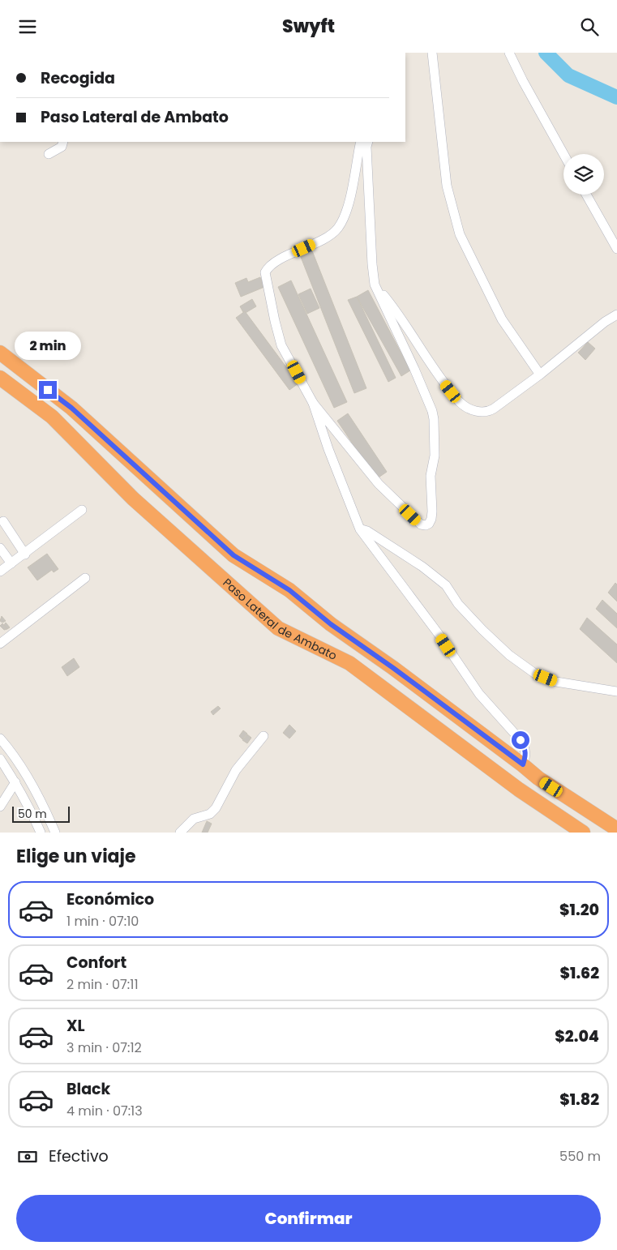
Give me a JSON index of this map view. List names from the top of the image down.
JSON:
{
  "streets": {
    "highway": ["Paso Lateral de Ambato"]
  },
  "scale_bar": "50 m",
  "page": {
    "header": "Swyft",
    "banner": ["Recogida", "Paso Lateral de Ambato"],
    "bubble": "2 min",
    "scale": "50 m",
    "heading": "Elige un viaje",
    "list": [
      {
        "name": "Económico",
        "note": "1 min · 07:10",
        "value": "$1.20"
      },
      {
        "name": "Confort",
        "note": "2 min · 07:11",
        "value": "$1.62"
      },
      {
        "name": "XL",
        "note": "3 min · 07:12",
        "value": "$2.04"
      },
      {
        "name": "Black",
        "note": "4 min · 07:13",
        "value": "$1.82"
      }
    ],
    "pay": ["Efectivo", "550 m"],
    "buttons": "Confirmar"
  }
}
